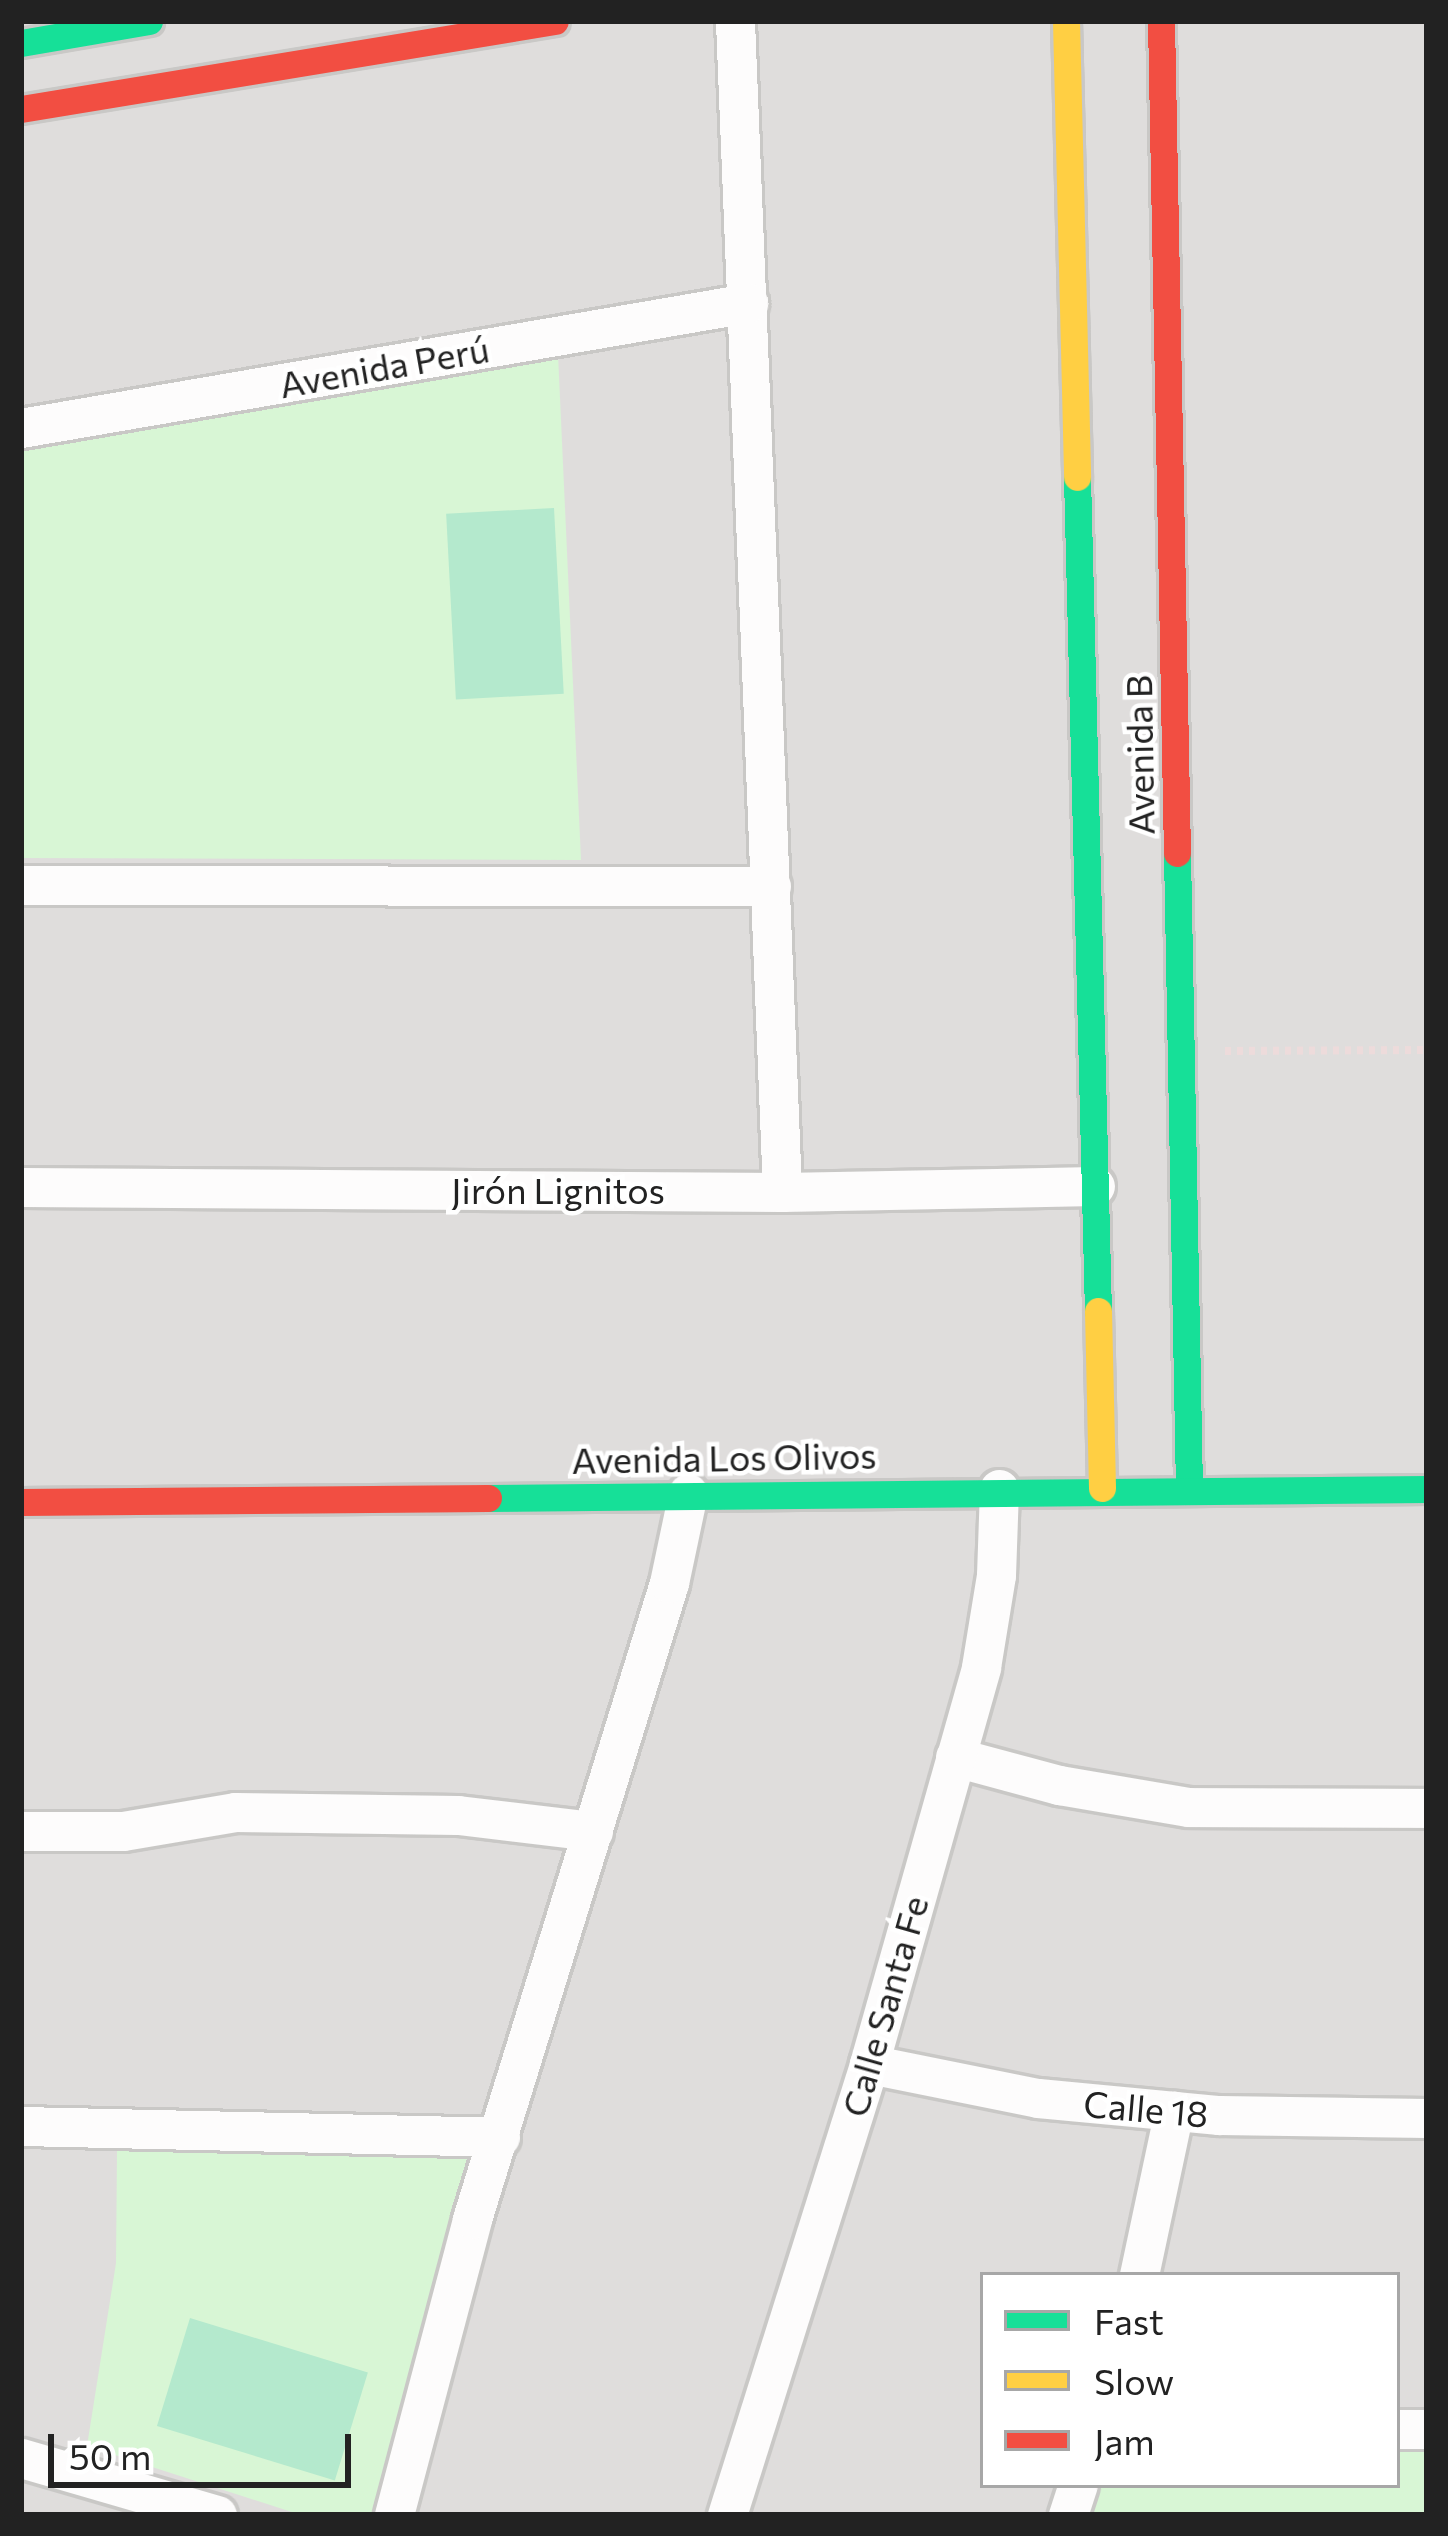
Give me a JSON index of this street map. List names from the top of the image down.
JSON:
{
  "streets": {
    "street": [
      "Avenida Perú",
      "Avenida B",
      "Jirón Lignitos",
      "Avenida Los Olivos",
      "Calle Santa Fe",
      "Calle 18"
    ]
  },
  "crossings": [
    ["Avenida B", "Jirón Lignitos"],
    ["Avenida B", "Avenida Los Olivos"],
    ["Avenida Los Olivos", "Calle Santa Fe"],
    ["Calle Santa Fe", "Calle 18"]
  ],
  "legend": ["Fast", "Slow", "Jam"],
  "scale_bar": "50 m"
}
